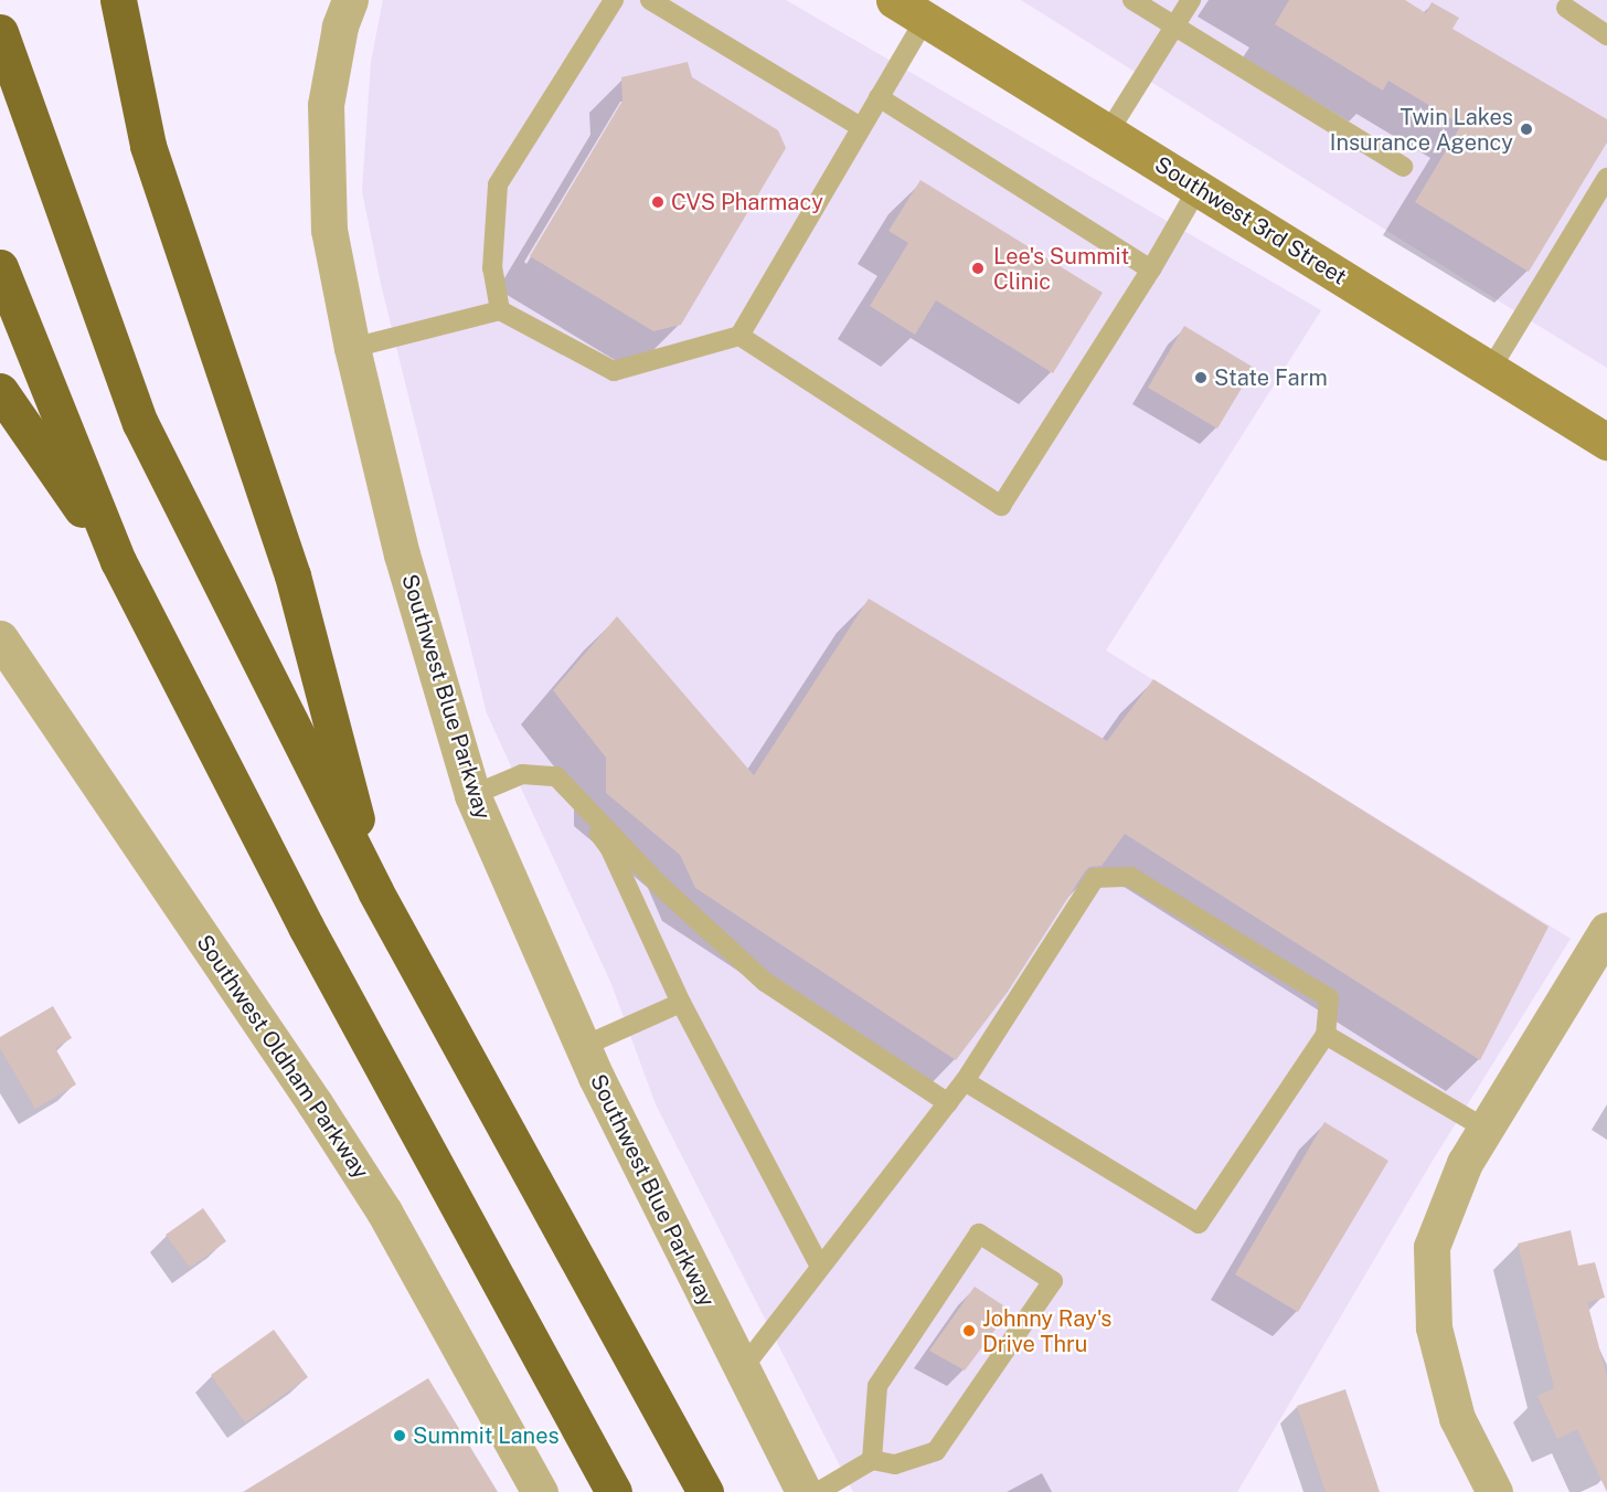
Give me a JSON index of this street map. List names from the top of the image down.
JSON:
{
  "streets": {
    "main road": ["Southwest 3rd Street"],
    "street": ["Southwest Blue Parkway", "Southwest Oldham Parkway"]
  },
  "places": [
    "Twin Lakes Insurance Agency",
    "CVS Pharmacy",
    "Lee's Summit Clinic",
    "State Farm",
    "Johnny Ray's Drive Thru",
    "Summit Lanes"
  ]
}
